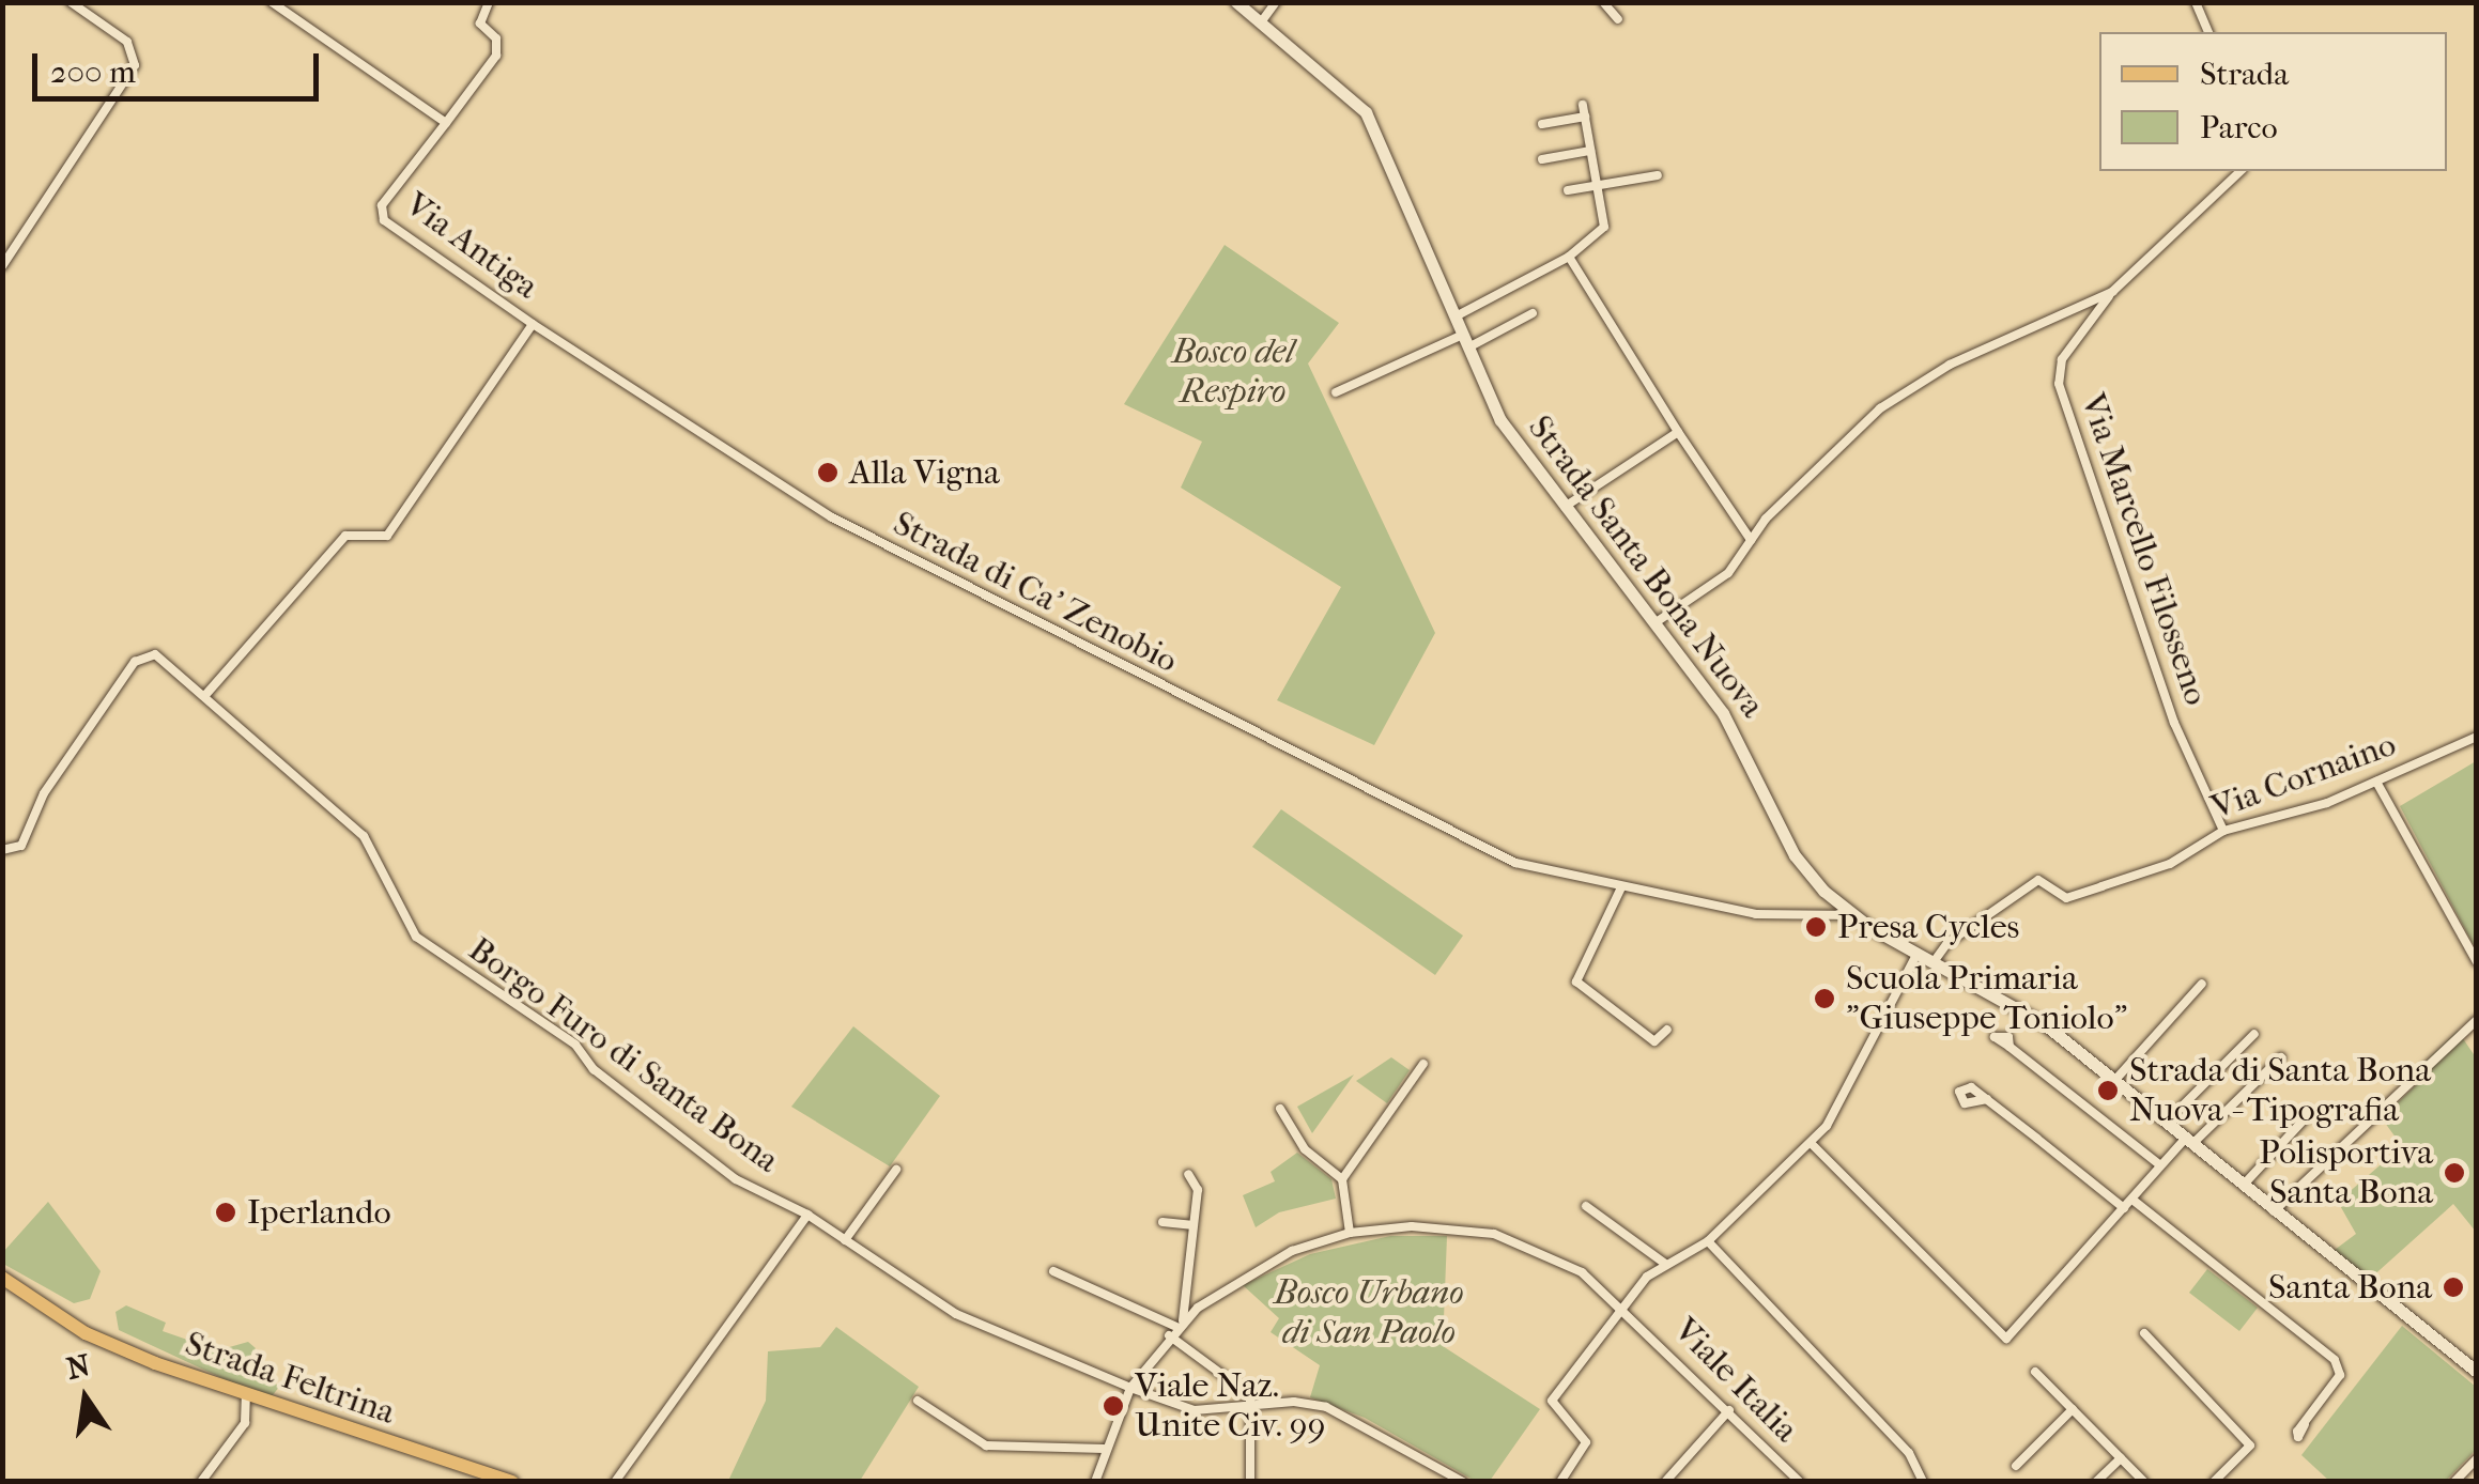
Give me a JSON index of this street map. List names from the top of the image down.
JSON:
{
  "streets": {
    "main road": ["Strada Feltrina"],
    "street": [
      "Via Antiga",
      "Via Marcello Filosseno",
      "Strada Santa Bona Nuova",
      "Strada di Ca' Zenobio",
      "Via Cornaino",
      "Borgo Furo di Santa Bona",
      "Viale Italia"
    ]
  },
  "crossings": [
    ["Via Antiga", "Strada di Ca' Zenobio"],
    ["Via Marcello Filosseno", "Via Cornaino"],
    ["Strada Santa Bona Nuova", "Strada di Ca' Zenobio"],
    ["Strada Santa Bona Nuova", "Via Cornaino"]
  ],
  "parks": ["Bosco del Respiro", "Bosco Urbano di San Paolo"],
  "places": [
    "Alla Vigna",
    "Presa Cycles",
    "Scuola Primaria \"Giuseppe Toniolo\"",
    "Strada di Santa Bona Nuova - Tipografia",
    "Polisportiva Santa Bona",
    "Iperlando",
    "Santa Bona",
    "Viale Naz. Unite Civ. 99"
  ],
  "legend": ["Strada", "Parco"],
  "scale_bar": "200 m",
  "north": "top"
}
